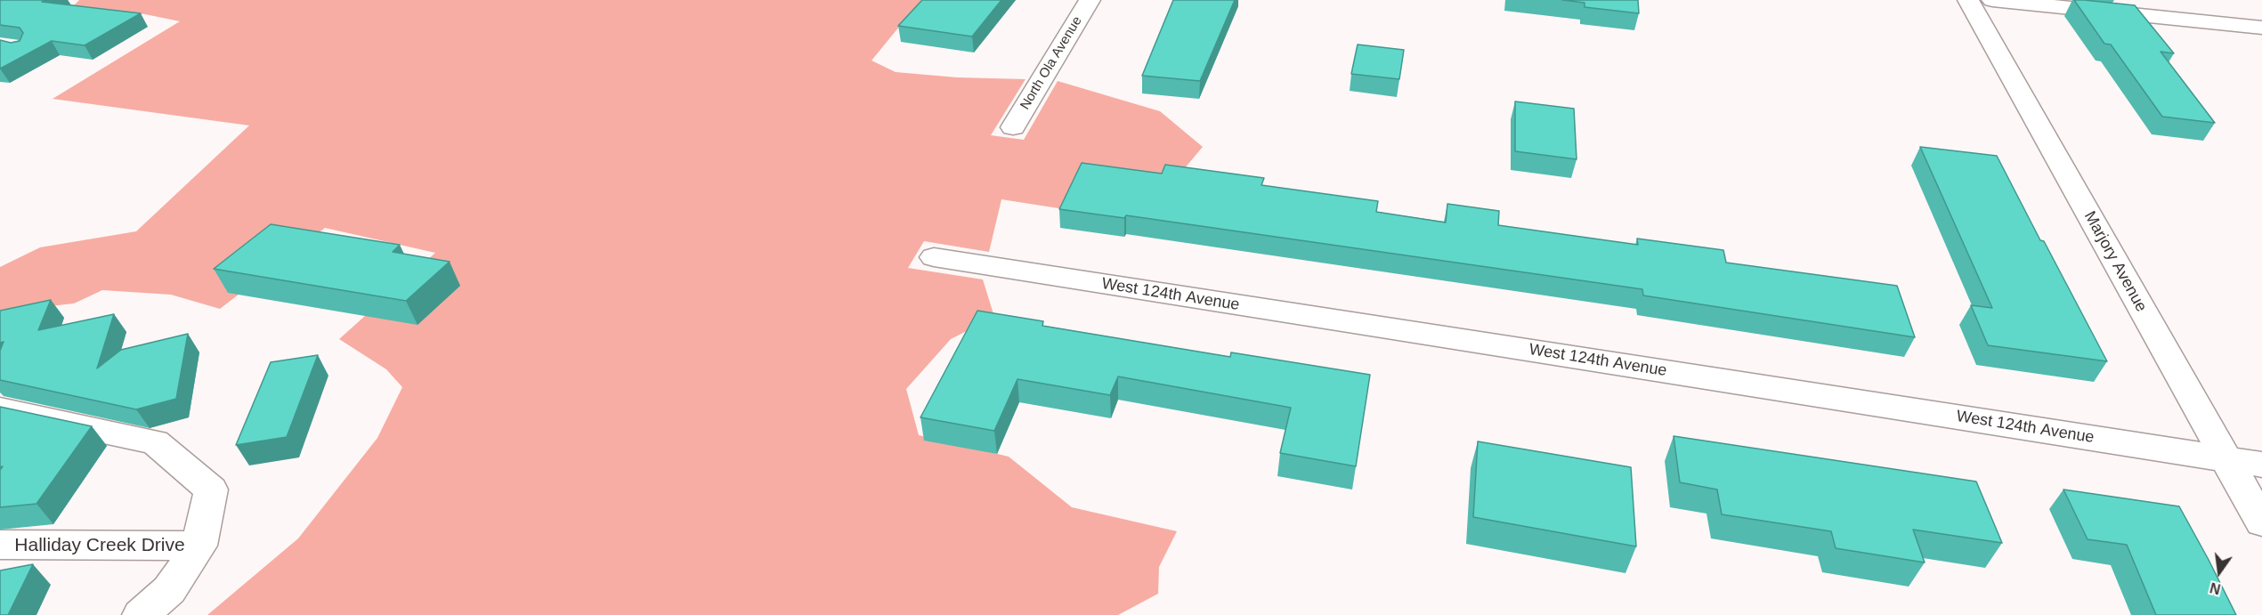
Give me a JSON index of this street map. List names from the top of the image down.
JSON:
{
  "streets": {
    "street": [
      "North Ola Avenue",
      "Marjory Avenue",
      "West 124th Avenue",
      "Halliday Creek Drive"
    ]
  },
  "crossings": [
    ["Marjory Avenue", "West 124th Avenue"]
  ],
  "north": "bottom"
}
